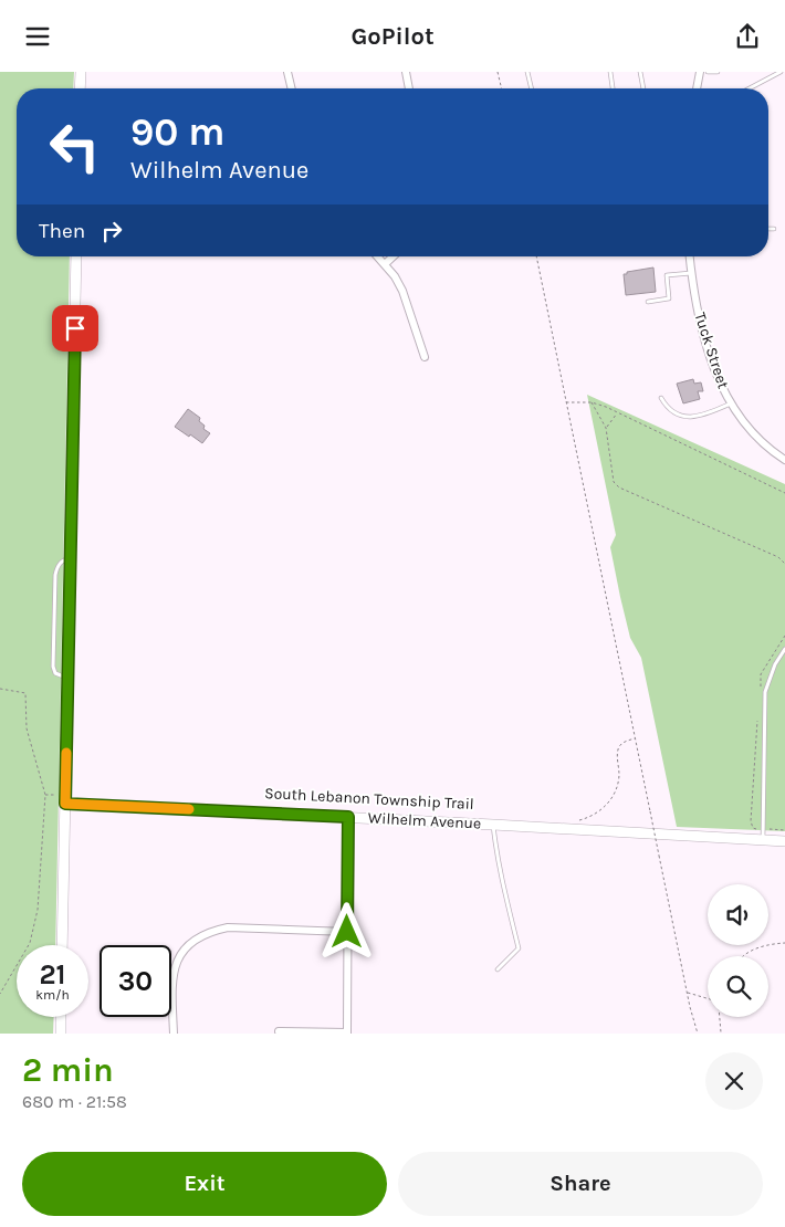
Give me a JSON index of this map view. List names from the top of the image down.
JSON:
{
  "streets": {
    "main road": ["Wilhelm Avenue"],
    "street": ["Tuck Street"]
  },
  "page": {
    "header": "GoPilot",
    "turn": ["90 m", "Wilhelm Avenue"],
    "then": "Then",
    "speed": "21 km/h",
    "limit": "30",
    "heading": ["2 min", "680 m · 21:58"],
    "buttons": ["Exit", "Share"]
  }
}
